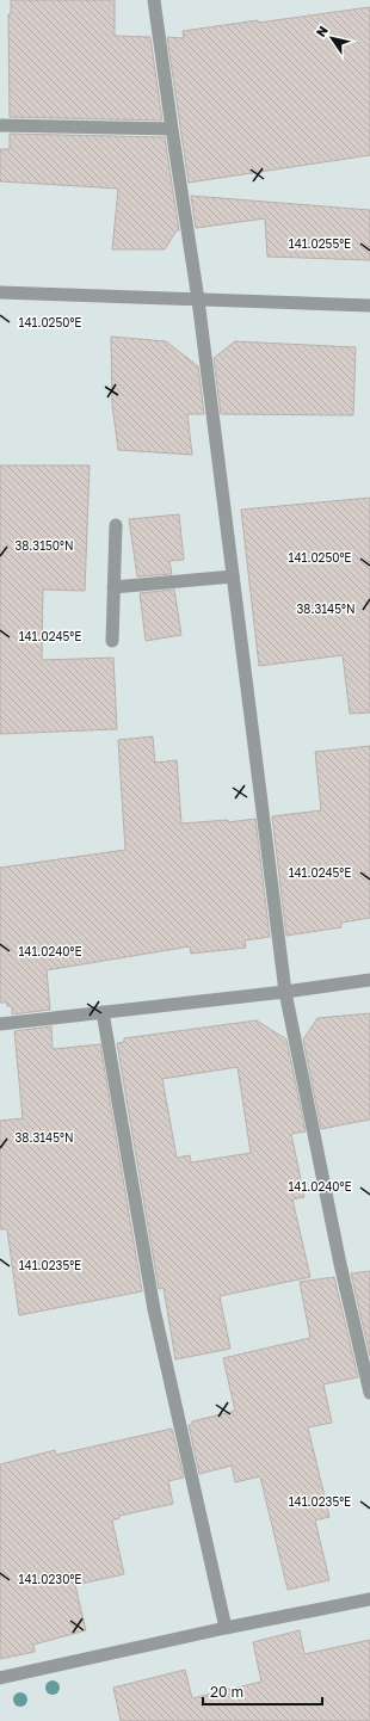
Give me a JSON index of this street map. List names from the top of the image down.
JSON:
{
  "scale_bar": "20 m",
  "north": "top left",
  "coordinates": [
    "141.0255°E",
    "141.0250°E",
    "38.3150°N",
    "38.3145°N",
    "141.0245°E",
    "141.0240°E",
    "141.0235°E",
    "141.0230°E"
  ]
}
